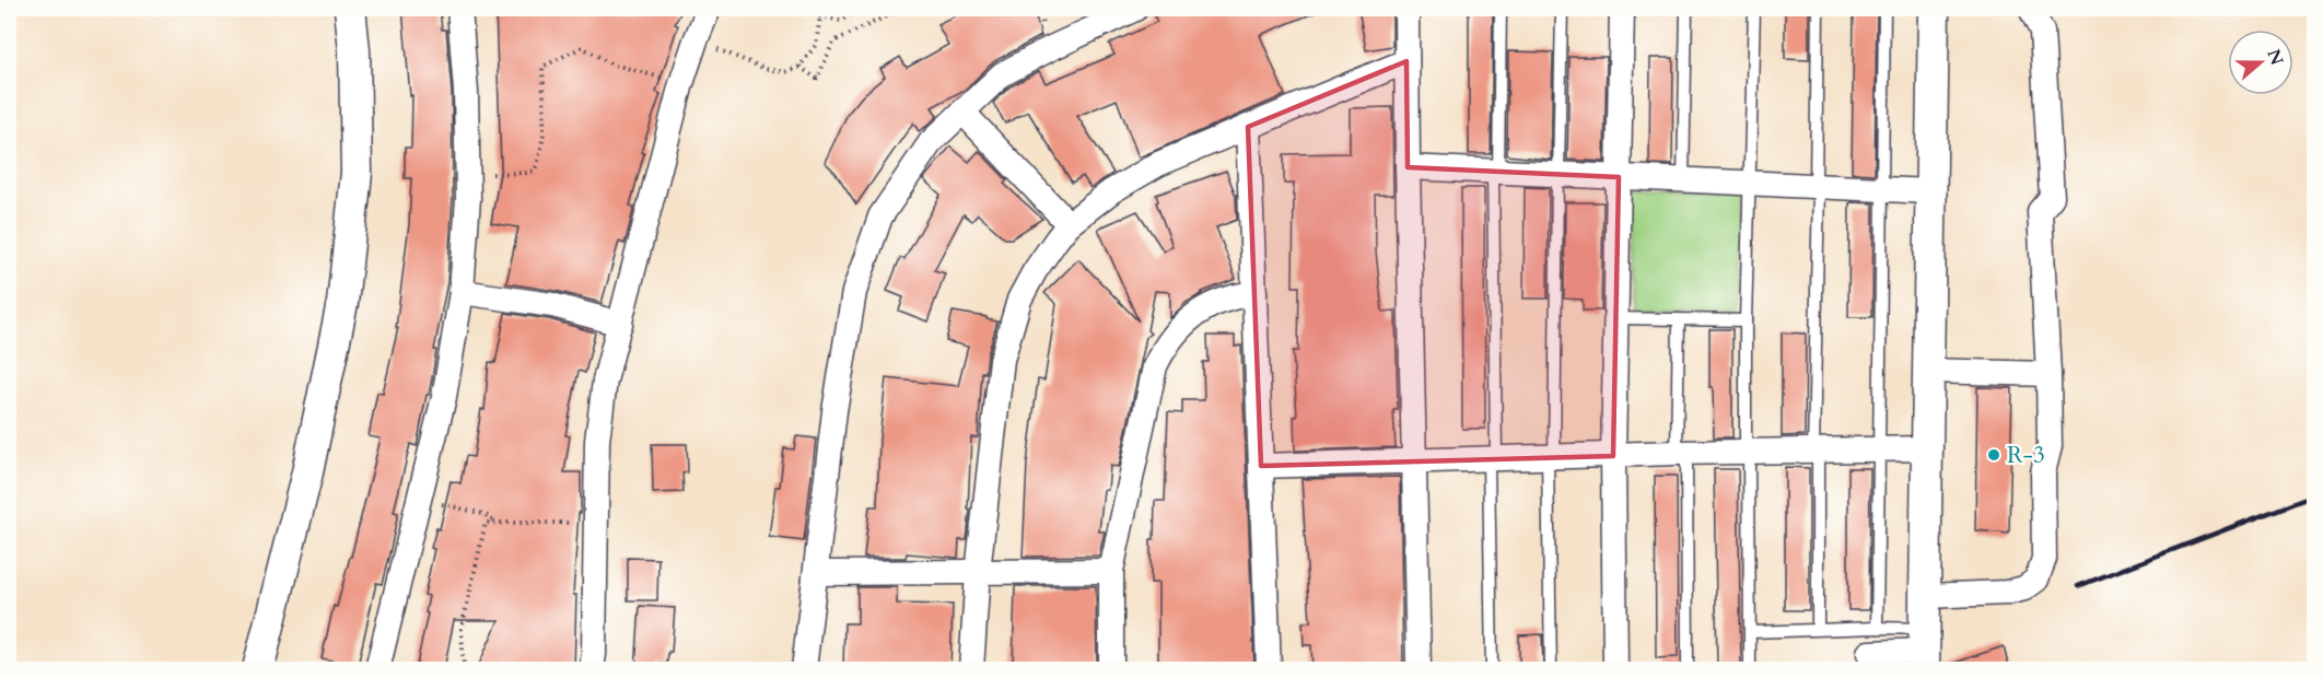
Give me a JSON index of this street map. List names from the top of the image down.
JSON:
{
  "places": ["R-3"],
  "north": "right"
}
